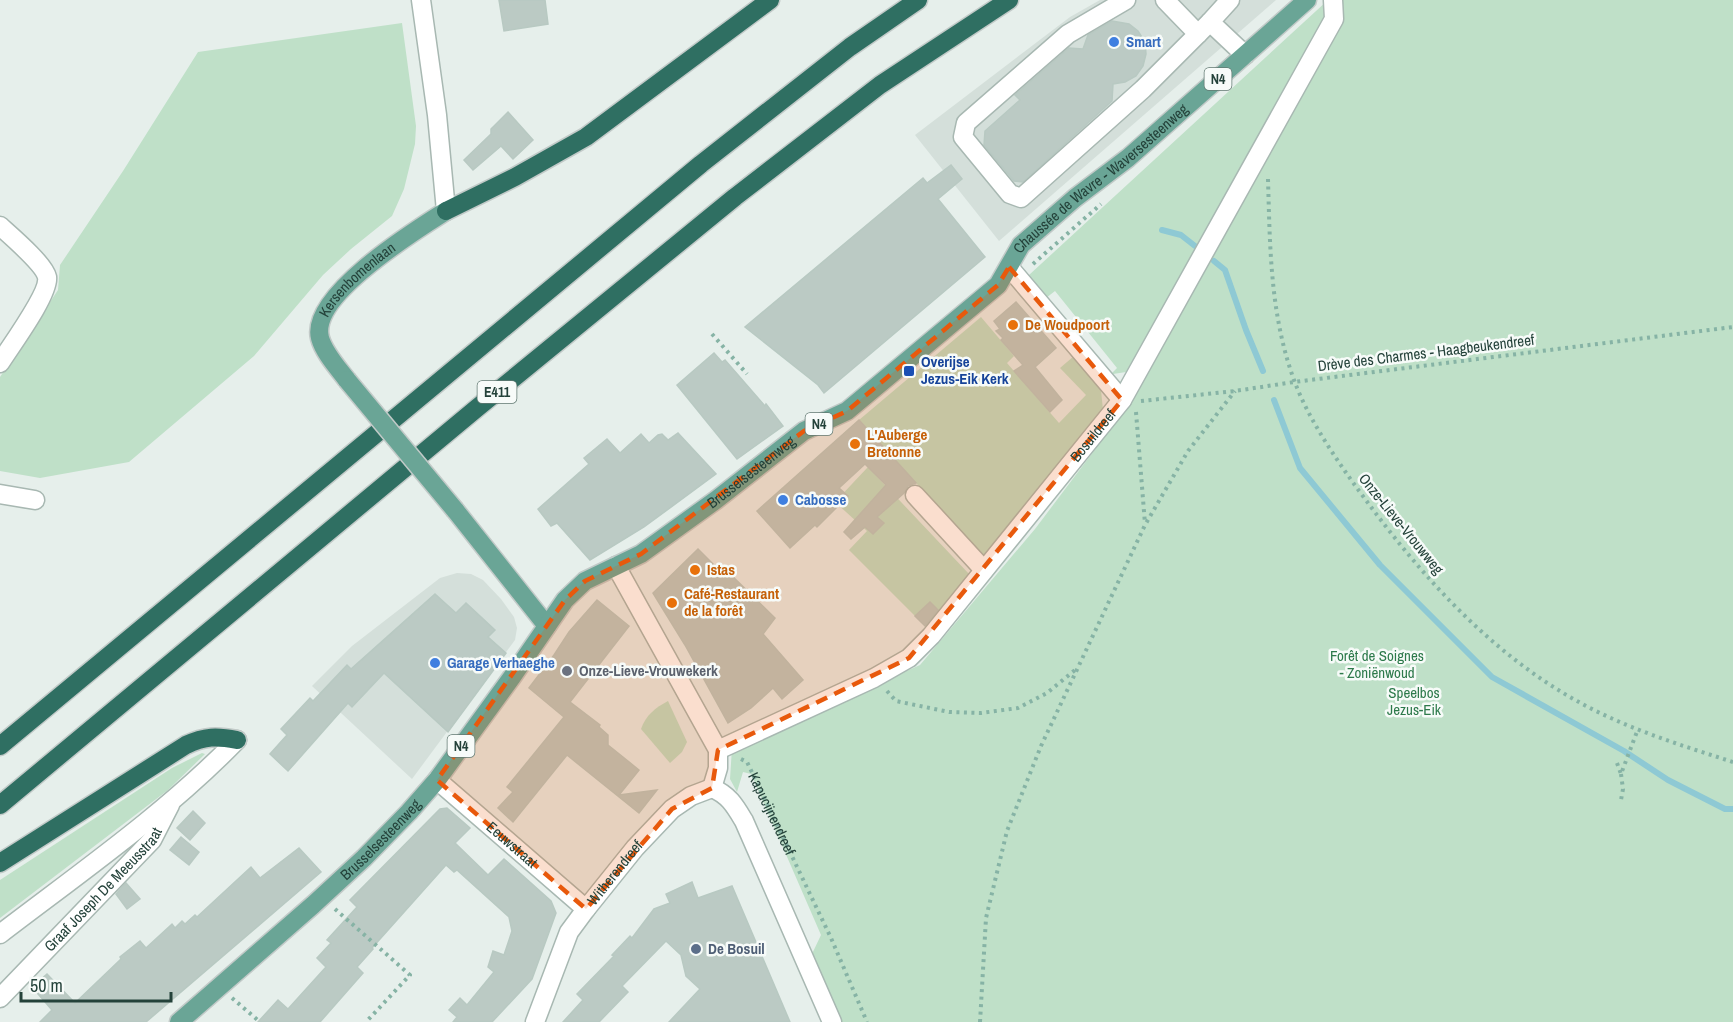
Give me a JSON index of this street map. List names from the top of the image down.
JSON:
{
  "streets": {
    "highway": ["E411"],
    "main road": [
      "N4",
      "Chaussée de Wavre - Waversesteenweg",
      "Kersenbomenlaan",
      "Brusselsesteenweg"
    ],
    "street": [
      "Bosuildreef",
      "Kapucijnendreef",
      "Eeuwstraat",
      "Witherendreef",
      "Graaf Joseph De Meeusstraat"
    ],
    "path": ["Drève des Charmes - Haagbeukendreef", "Onze-Lieve-Vrouwweg"]
  },
  "crossings": [
    ["Chaussée de Wavre - Waversesteenweg", "Brusselsesteenweg"],
    ["Kersenbomenlaan", "Brusselsesteenweg"],
    ["Drève des Charmes - Haagbeukendreef", "Bosuildreef"],
    ["Drève des Charmes - Haagbeukendreef", "Onze-Lieve-Vrouwweg"],
    ["Bosuildreef", "Kapucijnendreef"],
    ["Brusselsesteenweg", "Eeuwstraat"],
    ["Kapucijnendreef", "Witherendreef"],
    ["Eeuwstraat", "Witherendreef"]
  ],
  "parks": ["Forêt de Soignes - Zoniënwoud", "Speelbos Jezus-Eik"],
  "places": {
    "other": [
      "Smart",
      "De Woudpoort",
      "L'Auberge Bretonne",
      "Cabosse",
      "Istas",
      "Café-Restaurant de la forêt",
      "Garage Verhaeghe",
      "Onze-Lieve-Vrouwekerk",
      "De Bosuil"
    ],
    "transit": ["Overijse Jezus-Eik Kerk"]
  },
  "scale_bar": "50 m"
}
